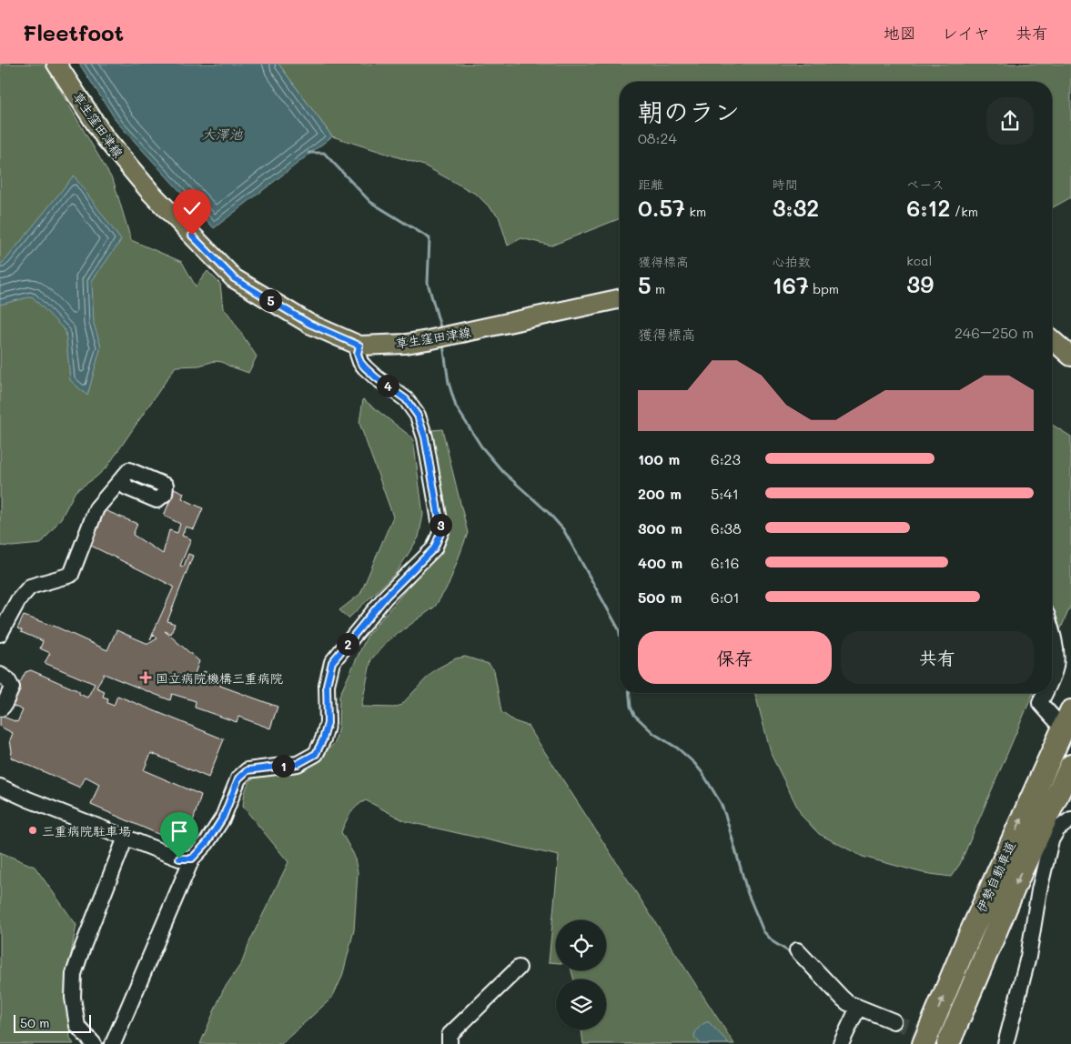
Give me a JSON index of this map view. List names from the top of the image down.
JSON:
{
  "streets": {
    "highway": ["伊勢自動車道"],
    "main road": ["草生窪田津線"]
  },
  "water": ["大澤池"],
  "places": {
    "health": ["国立病院機構三重病院"],
    "other": ["三重病院駐車場"]
  },
  "scale_bar": "50 m",
  "page": {
    "header": "Fleetfoot",
    "nav": ["地図", "レイヤ", "共有"],
    "heading": ["朝のラン", "08:24"],
    "stats": [
      ["距離", "0.57 km"],
      ["時間", "3:32"],
      ["ペース", "6:12 /km"],
      ["獲得標高", "5 m"],
      ["心拍数", "167 bpm"],
      ["kcal", "39"]
    ],
    "pins": [
      "5",
      "4",
      "3",
      "2",
      "1"
    ],
    "chart": ["獲得標高", "246–250 m"],
    "list": [
      {
        "name": "100 m",
        "note": "6:23"
      },
      {
        "name": "200 m",
        "note": "5:41"
      },
      {
        "name": "300 m",
        "note": "6:38"
      },
      {
        "name": "400 m",
        "note": "6:16"
      },
      {
        "name": "500 m",
        "note": "6:01"
      }
    ],
    "buttons": ["保存", "共有"],
    "scale": "50 m"
  }
}
